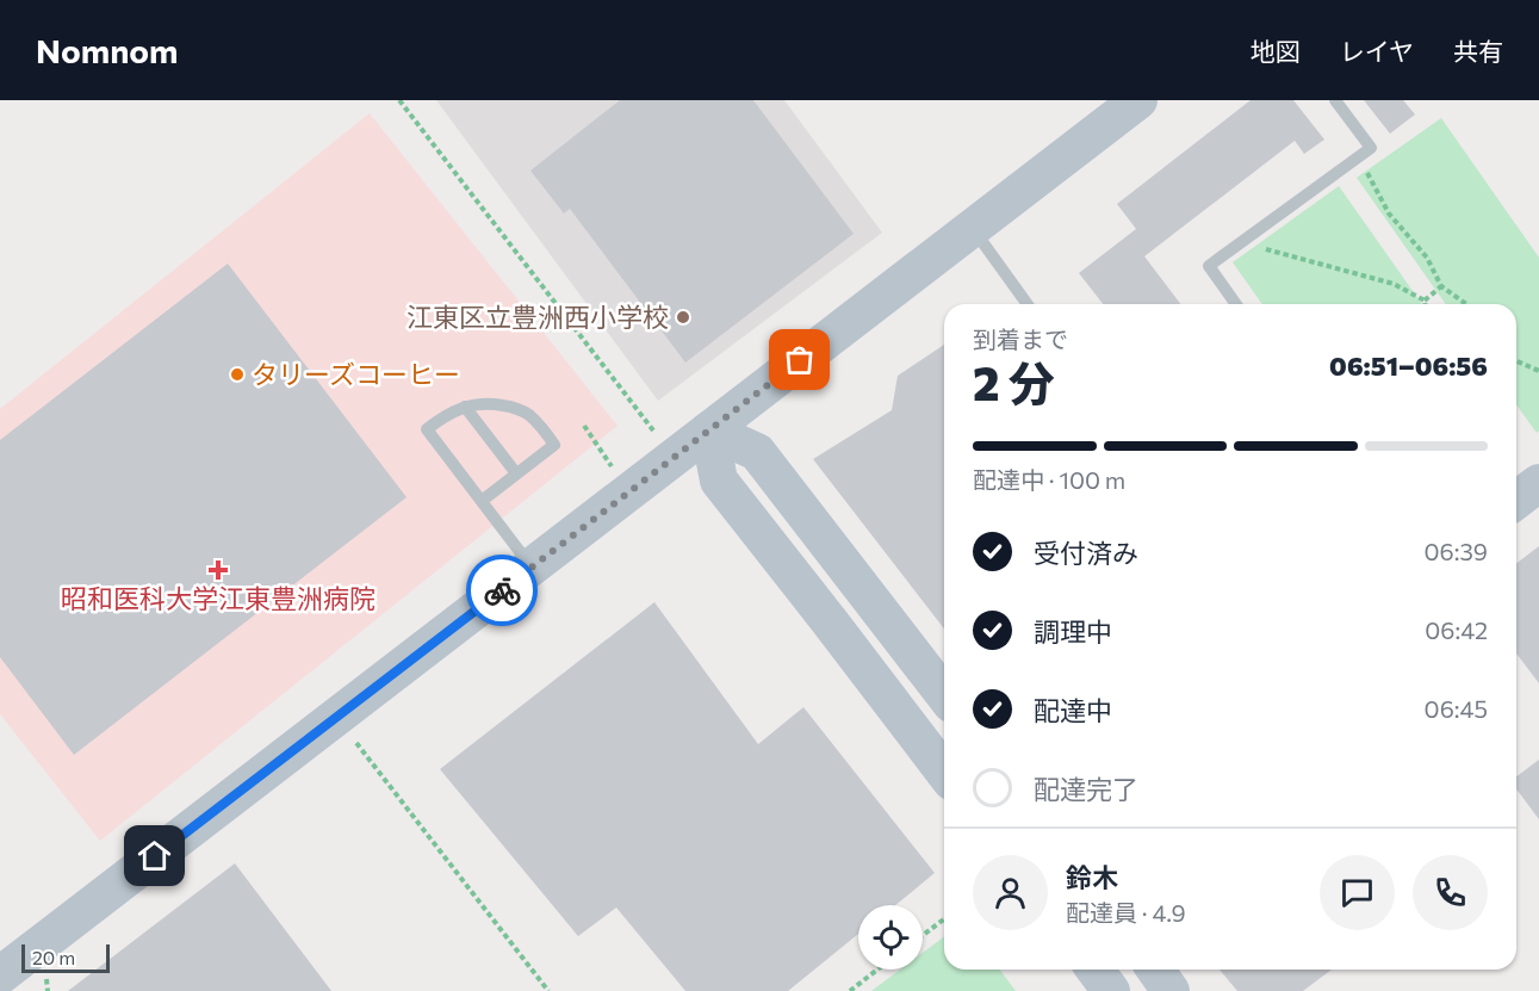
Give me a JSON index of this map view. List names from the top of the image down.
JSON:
{
  "places": {
    "other": ["江東区立豊洲西小学校", "タリーズコーヒー"],
    "health": ["昭和医科大学江東豊洲病院"]
  },
  "scale_bar": "20 m",
  "page": {
    "header": "Nomnom",
    "nav": ["地図", "レイヤ", "共有"],
    "heading": ["2 分", "到着まで", "06:51–06:56"],
    "panel": ["鈴木", "配達員 · 4.9"],
    "bar": "配達中 · 100 m",
    "list": [
      ["受付済み", "06:39"],
      ["調理中", "06:42"],
      ["配達中", "06:45"],
      "配達完了"
    ],
    "scale": "20 m"
  }
}
